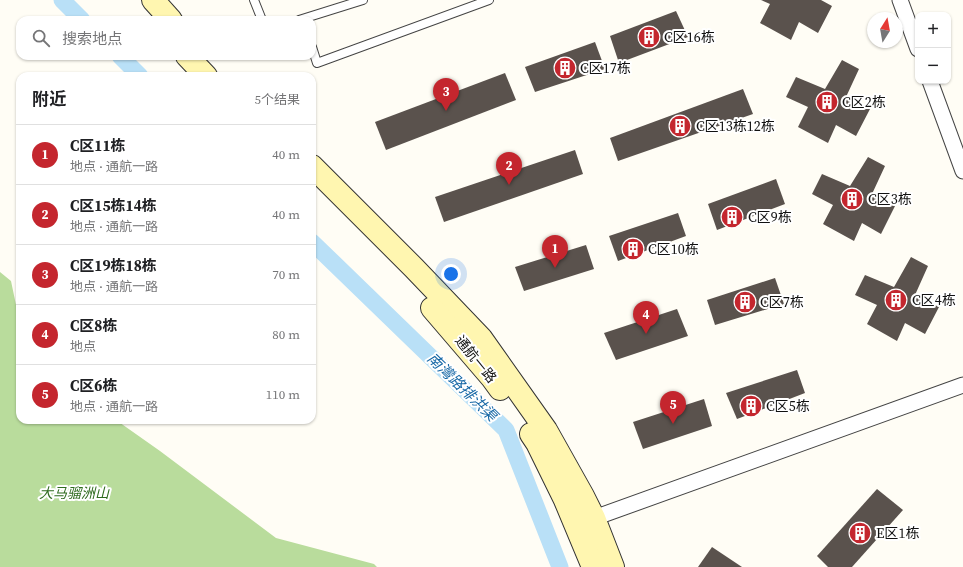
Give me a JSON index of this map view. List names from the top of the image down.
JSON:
{
  "streets": {
    "main road": ["通航一路"]
  },
  "water": ["南灣路排洪渠"],
  "parks": ["大马骝洲山"],
  "places": {
    "building": [
      "C区16栋",
      "C区17栋",
      "C区2栋",
      "C区13栋12栋",
      "C区3栋",
      "C区9栋",
      "C区10栋",
      "C区4栋",
      "C区7栋",
      "C区5栋",
      "E区1栋"
    ]
  },
  "north": "top",
  "page": {
    "map_buttons": ["+", "−"],
    "search": "搜索地点",
    "heading": ["附近", "5个结果"],
    "pins": [
      "3",
      "2",
      "1",
      "4",
      "5"
    ],
    "list": [
      {
        "mark": "1",
        "name": "C区11栋",
        "note": "地点 · 通航一路",
        "value": "40 m"
      },
      {
        "mark": "2",
        "name": "C区15栋14栋",
        "note": "地点 · 通航一路",
        "value": "40 m"
      },
      {
        "mark": "3",
        "name": "C区19栋18栋",
        "note": "地点 · 通航一路",
        "value": "70 m"
      },
      {
        "mark": "4",
        "name": "C区8栋",
        "note": "地点",
        "value": "80 m"
      },
      {
        "mark": "5",
        "name": "C区6栋",
        "note": "地点 · 通航一路",
        "value": "110 m"
      }
    ]
  }
}
